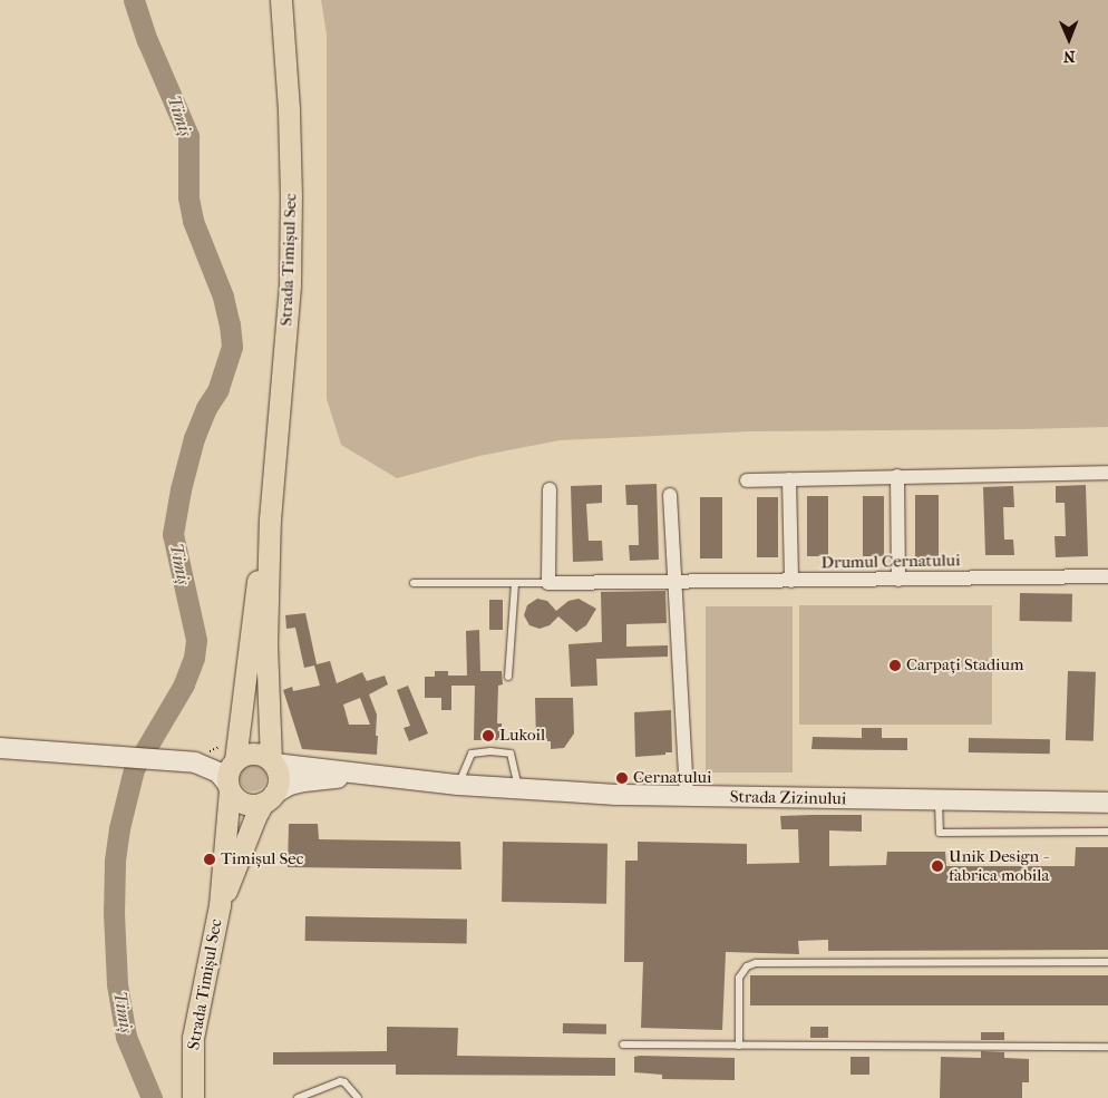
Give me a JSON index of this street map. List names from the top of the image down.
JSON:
{
  "streets": {
    "main road": ["Strada Timișul Sec", "Strada Zizinului"],
    "street": ["Drumul Cernatului"]
  },
  "crossings": [
    ["Strada Timișul Sec", "Strada Zizinului"]
  ],
  "water": ["Timiș"],
  "places": [
    "Carpați Stadium",
    "Lukoil",
    "Cernatului",
    "Timișul Sec",
    "Unik Design - fabrica mobila"
  ],
  "north": "bottom"
}
